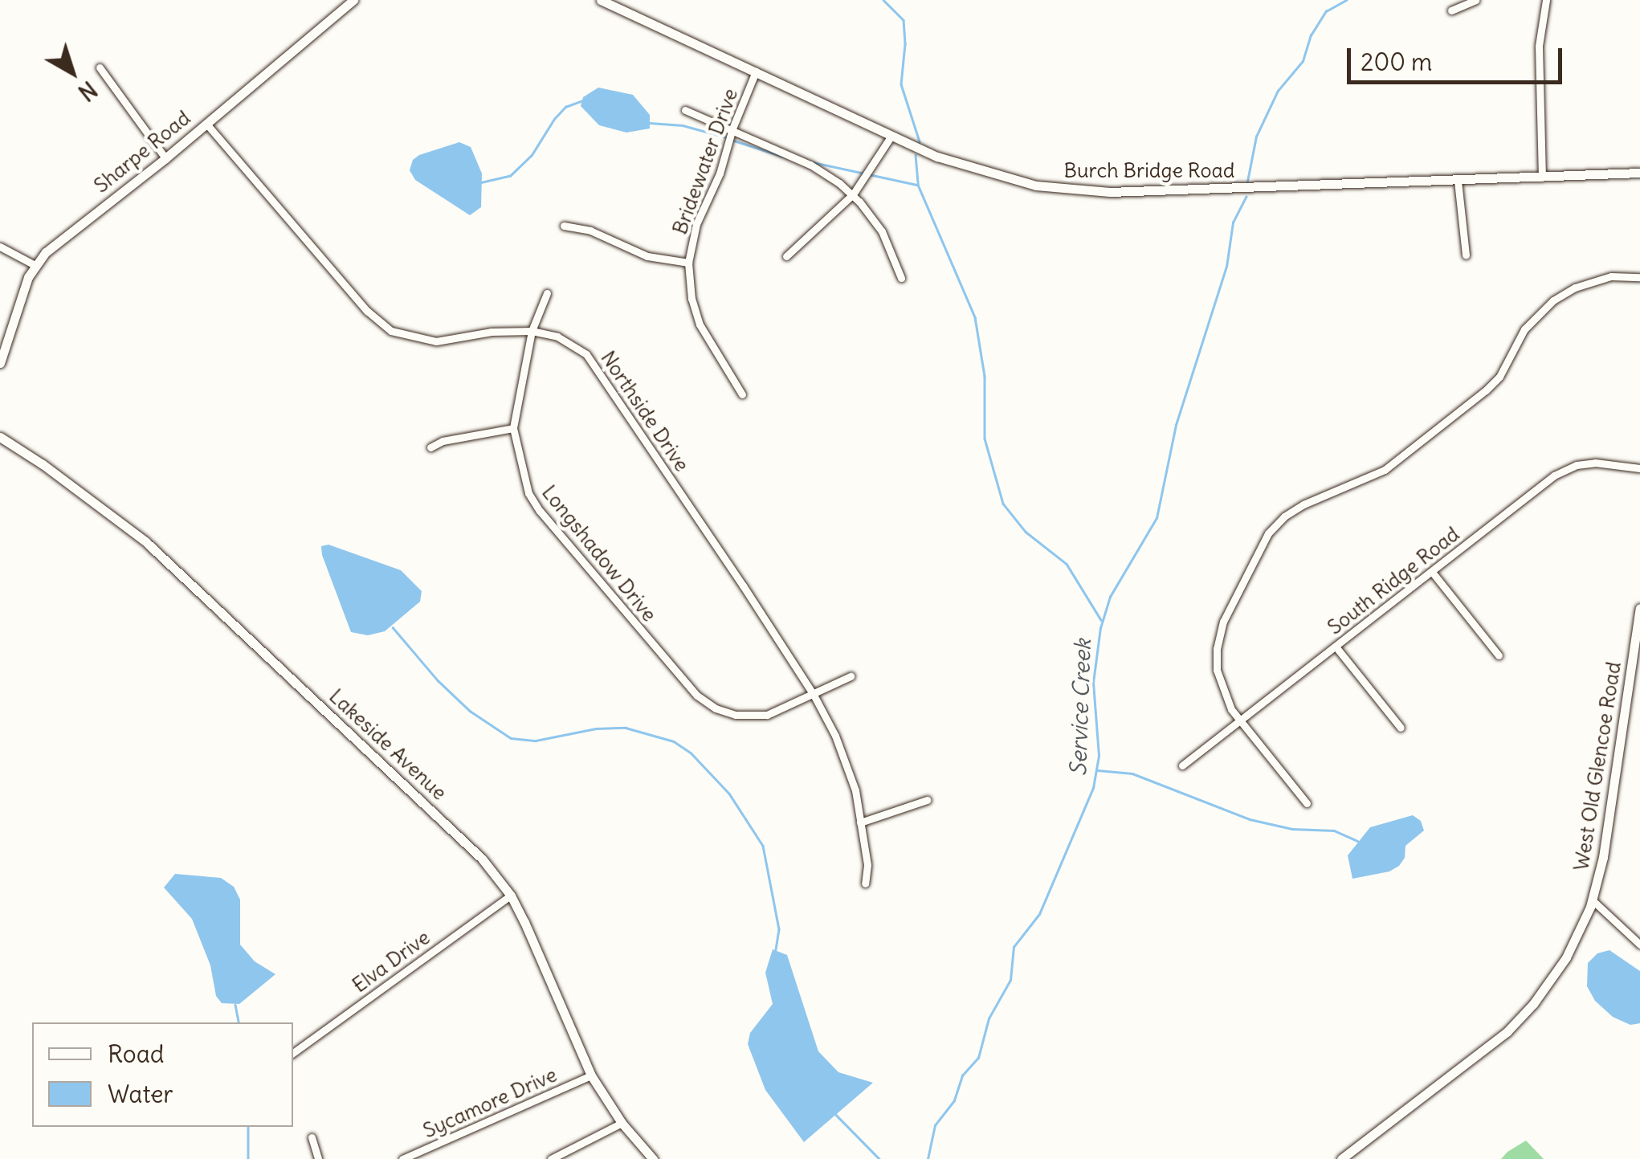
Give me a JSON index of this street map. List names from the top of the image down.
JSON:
{
  "streets": {
    "street": [
      "Sharpe Road",
      "Bridewater Drive",
      "Burch Bridge Road",
      "Northside Drive",
      "Longshadow Drive",
      "South Ridge Road",
      "Lakeside Avenue",
      "West Old Glencoe Road",
      "Elva Drive",
      "Sycamore Drive"
    ]
  },
  "crossings": [
    ["Sharpe Road", "Northside Drive"],
    ["Bridewater Drive", "Burch Bridge Road"],
    ["Northside Drive", "Longshadow Drive"],
    ["Lakeside Avenue", "Elva Drive"],
    ["Lakeside Avenue", "Sycamore Drive"]
  ],
  "water": ["Service Creek"],
  "legend": ["Road", "Water"],
  "scale_bar": "200 m",
  "north": "bottom right"
}
